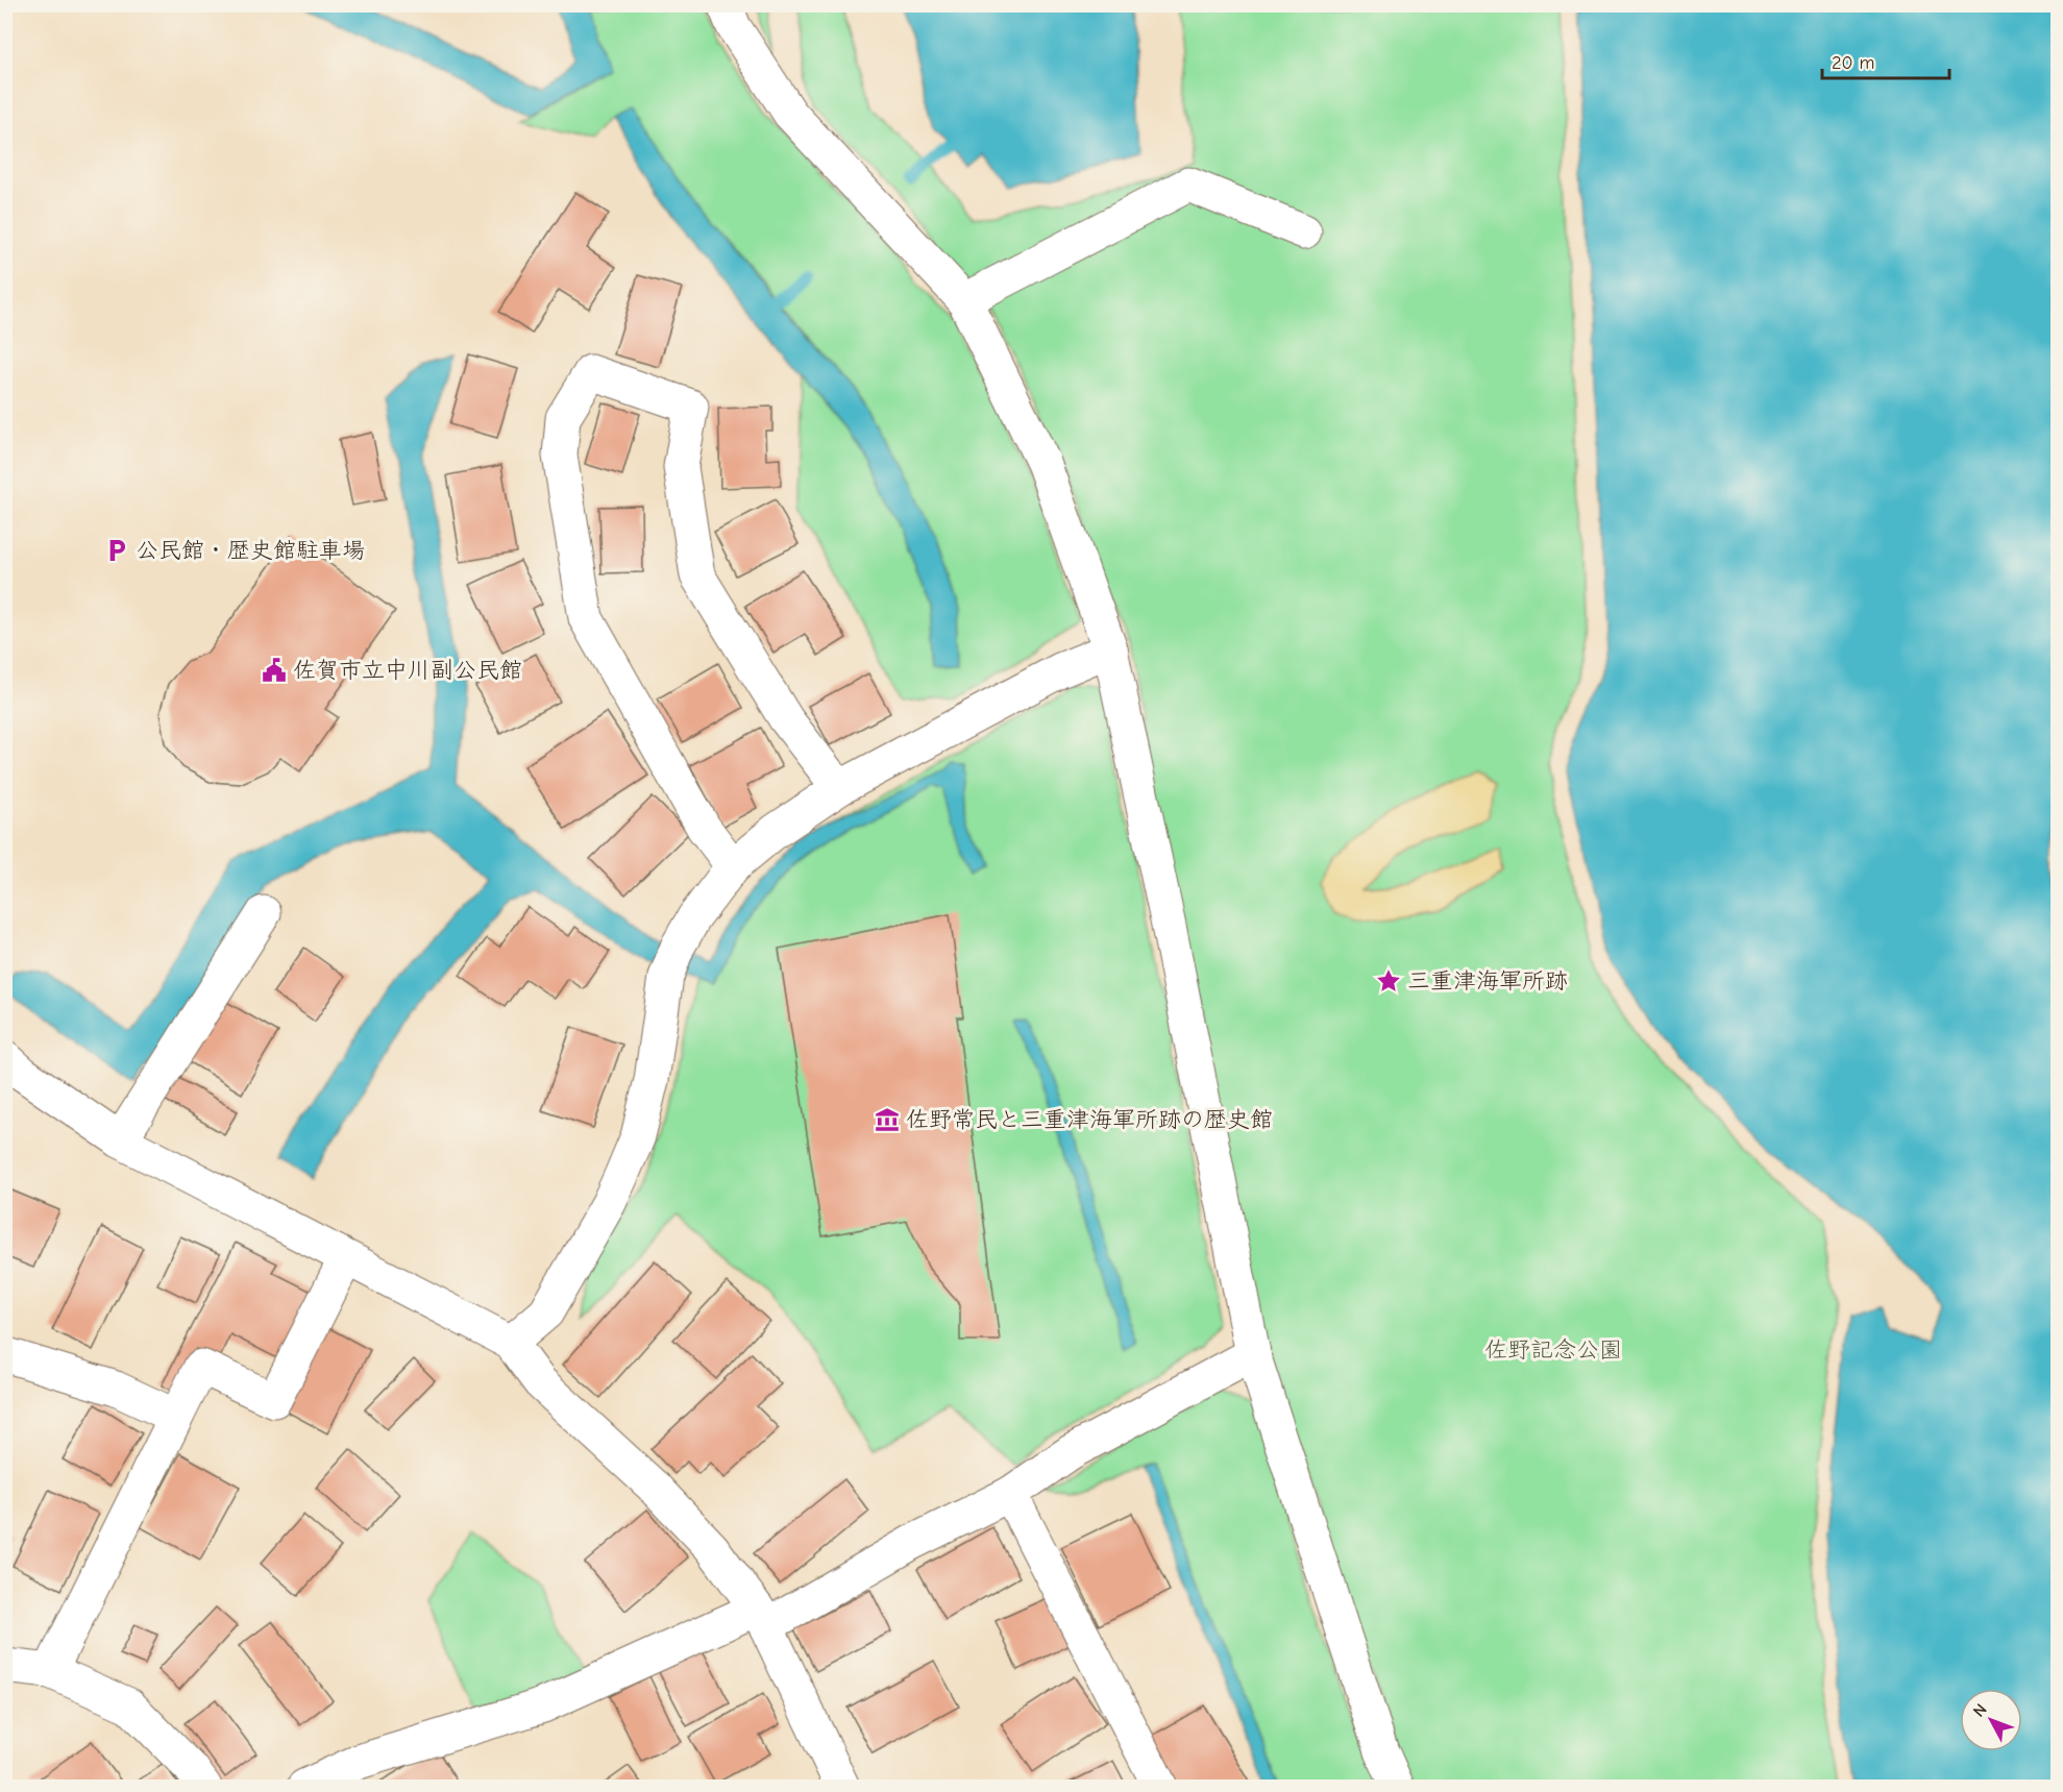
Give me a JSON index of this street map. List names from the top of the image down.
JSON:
{
  "parks": ["佐野記念公園"],
  "places": {
    "parking": ["公民館・歴史館駐車場"],
    "public building": ["佐賀市立中川副公民館"],
    "place": ["三重津海軍所跡"],
    "museum": ["佐野常民と三重津海軍所跡の歴史館"]
  },
  "scale_bar": "20 m",
  "north": "top left"
}
